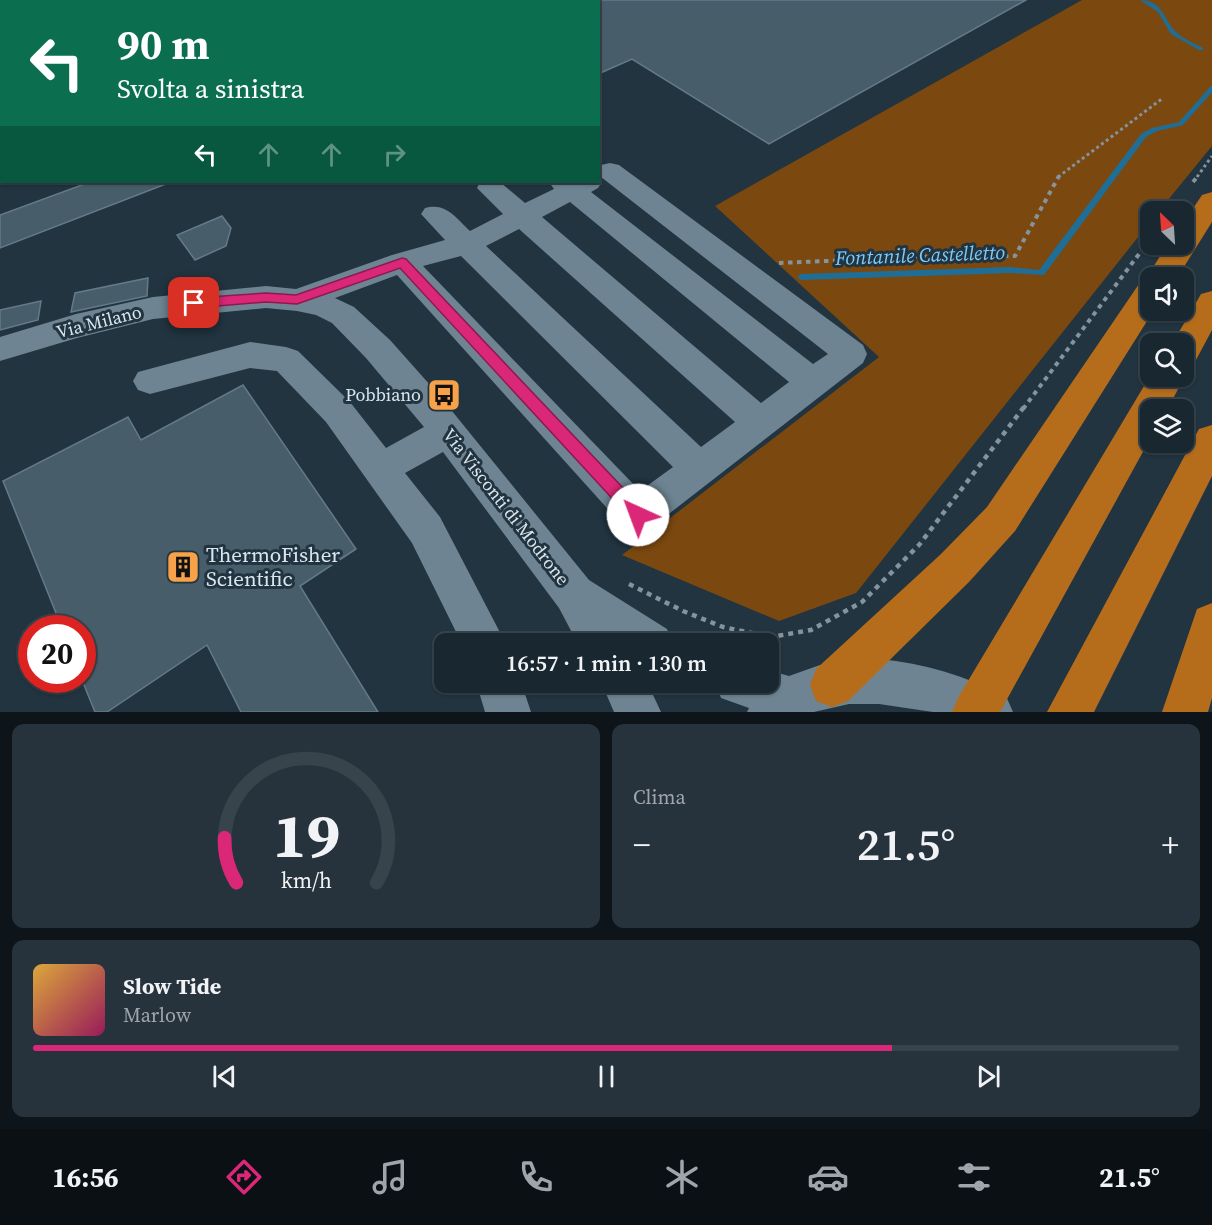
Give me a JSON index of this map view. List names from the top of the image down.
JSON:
{
  "streets": {
    "street": ["Via Milano", "Via Visconti di Modrone"]
  },
  "crossings": [
    ["Via Milano", "Via Visconti di Modrone"]
  ],
  "water": ["Fontanile Castelletto"],
  "places": {
    "bus stop": ["Pobbiano"],
    "building": ["ThermoFisher Scientific"]
  },
  "north": "top left",
  "page": {
    "turn": ["90 m", "Svolta a sinistra"],
    "limit": "20",
    "trip": "16:57 · 1 min · 130 m",
    "tile": "Clima",
    "heat": ["−", "21.5°", "+"],
    "song": ["Slow Tide", "Marlow"],
    "tabs": ["16:56", "21.5°"],
    "gauge": ["19", "km/h"]
  }
}
